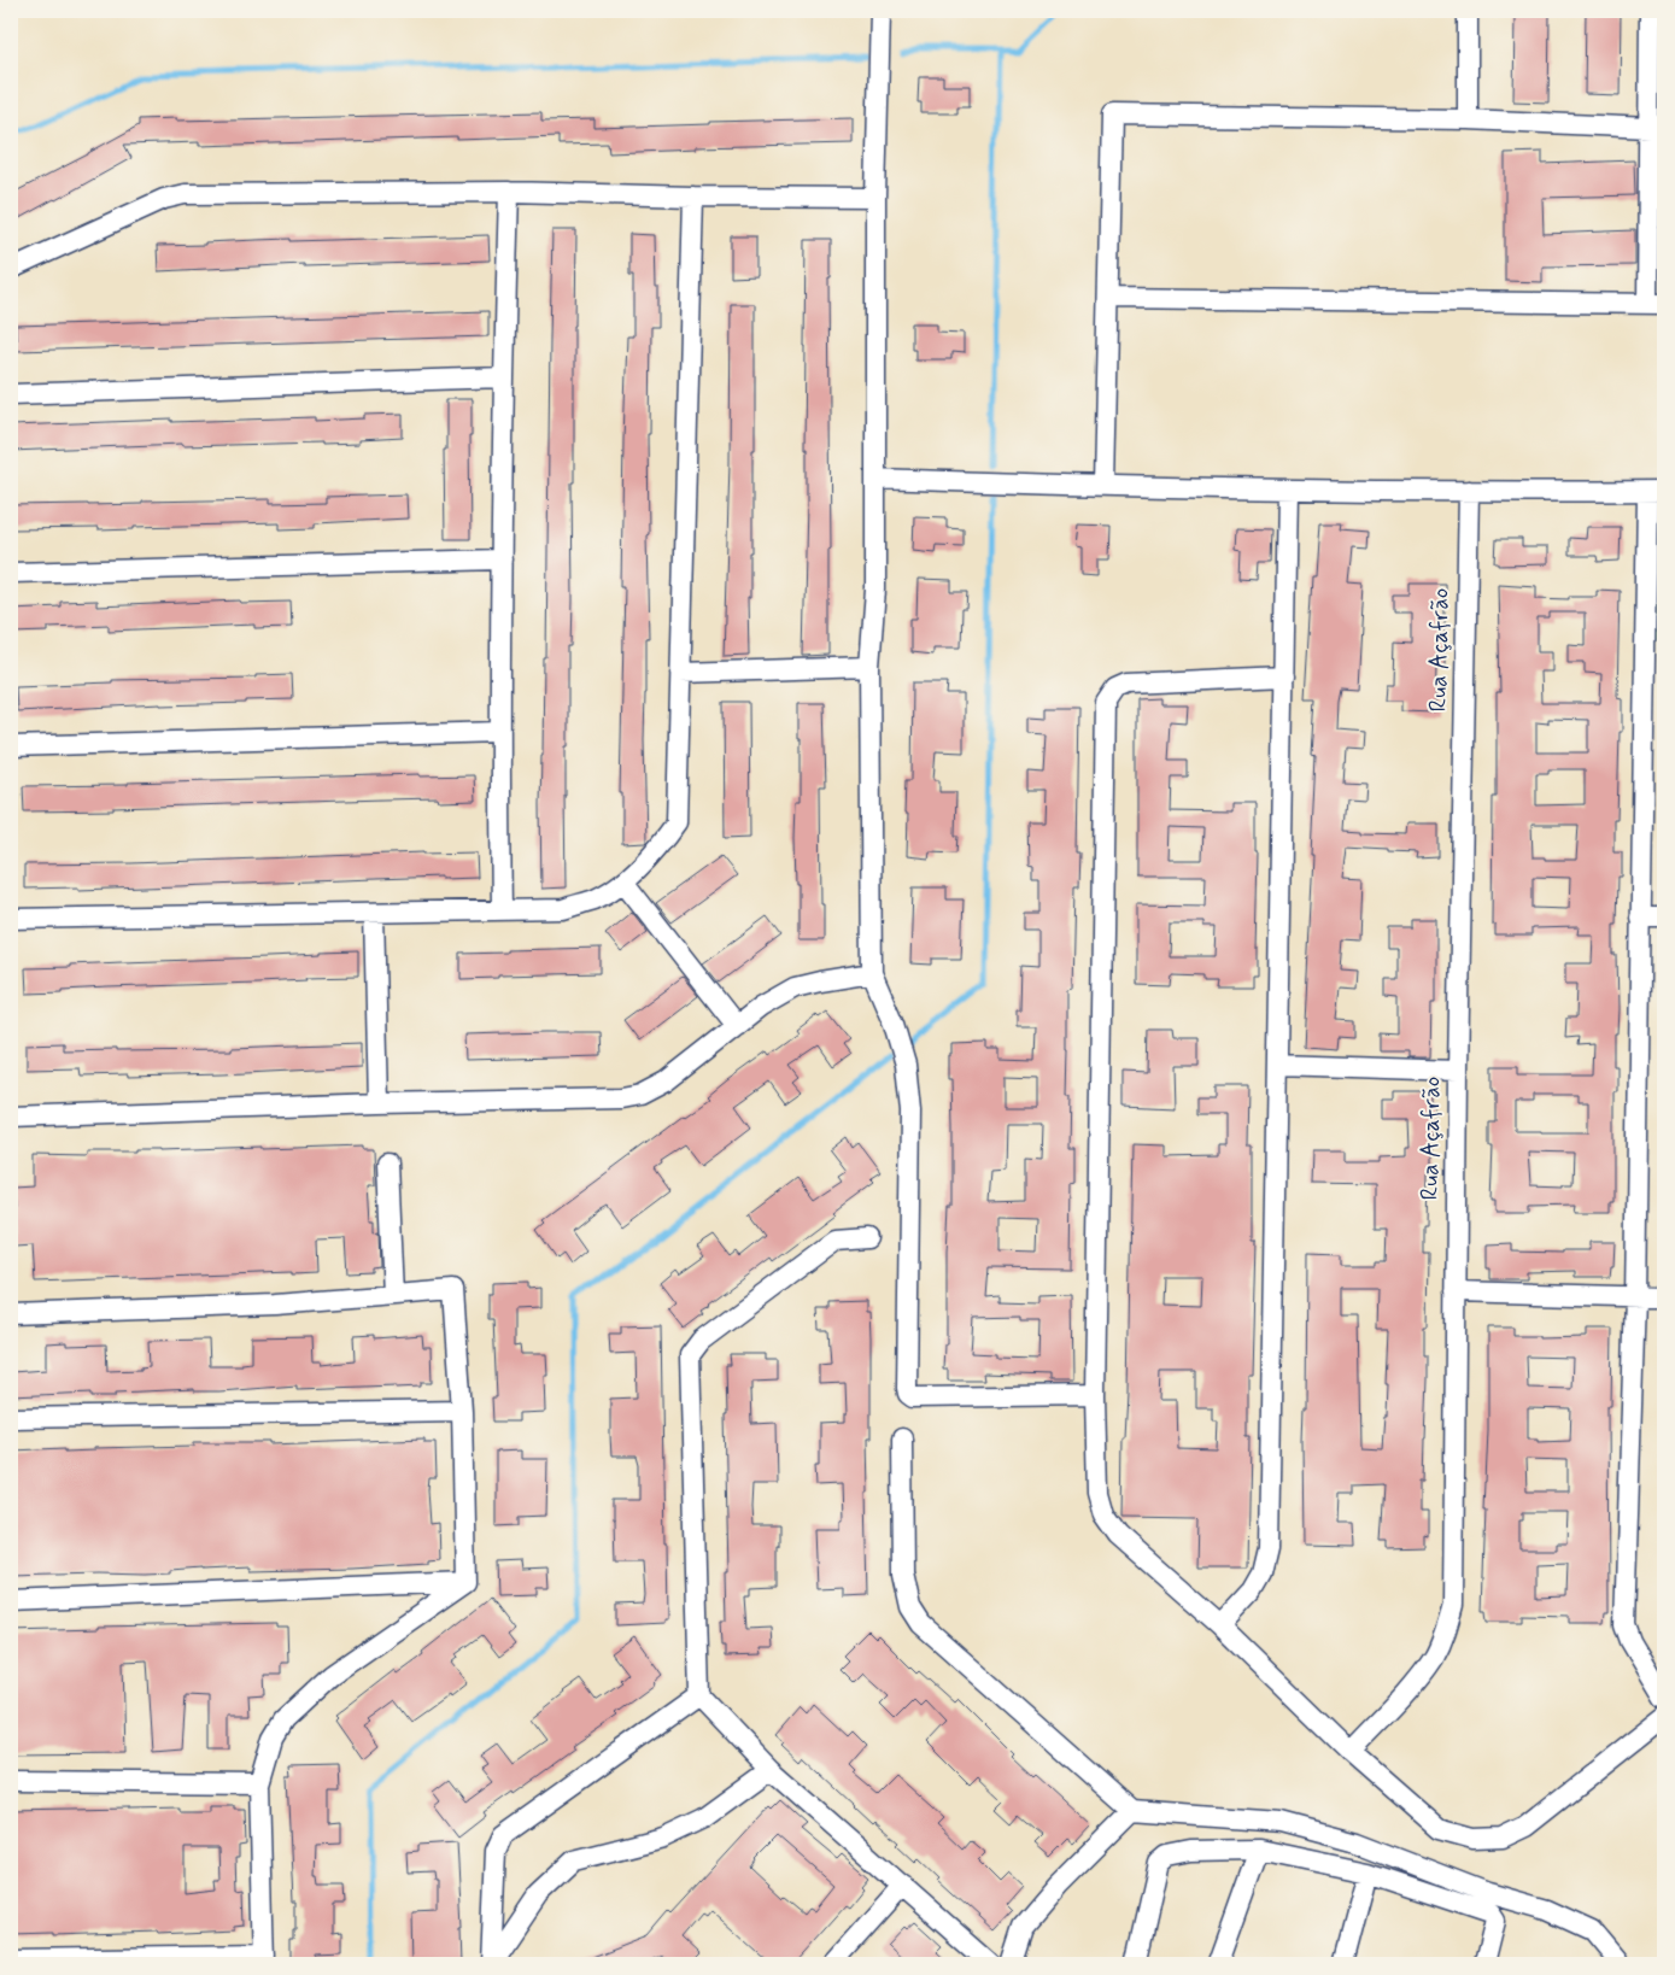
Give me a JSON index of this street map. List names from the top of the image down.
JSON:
{
  "streets": {
    "street": ["Rua Açafrão"]
  }
}
